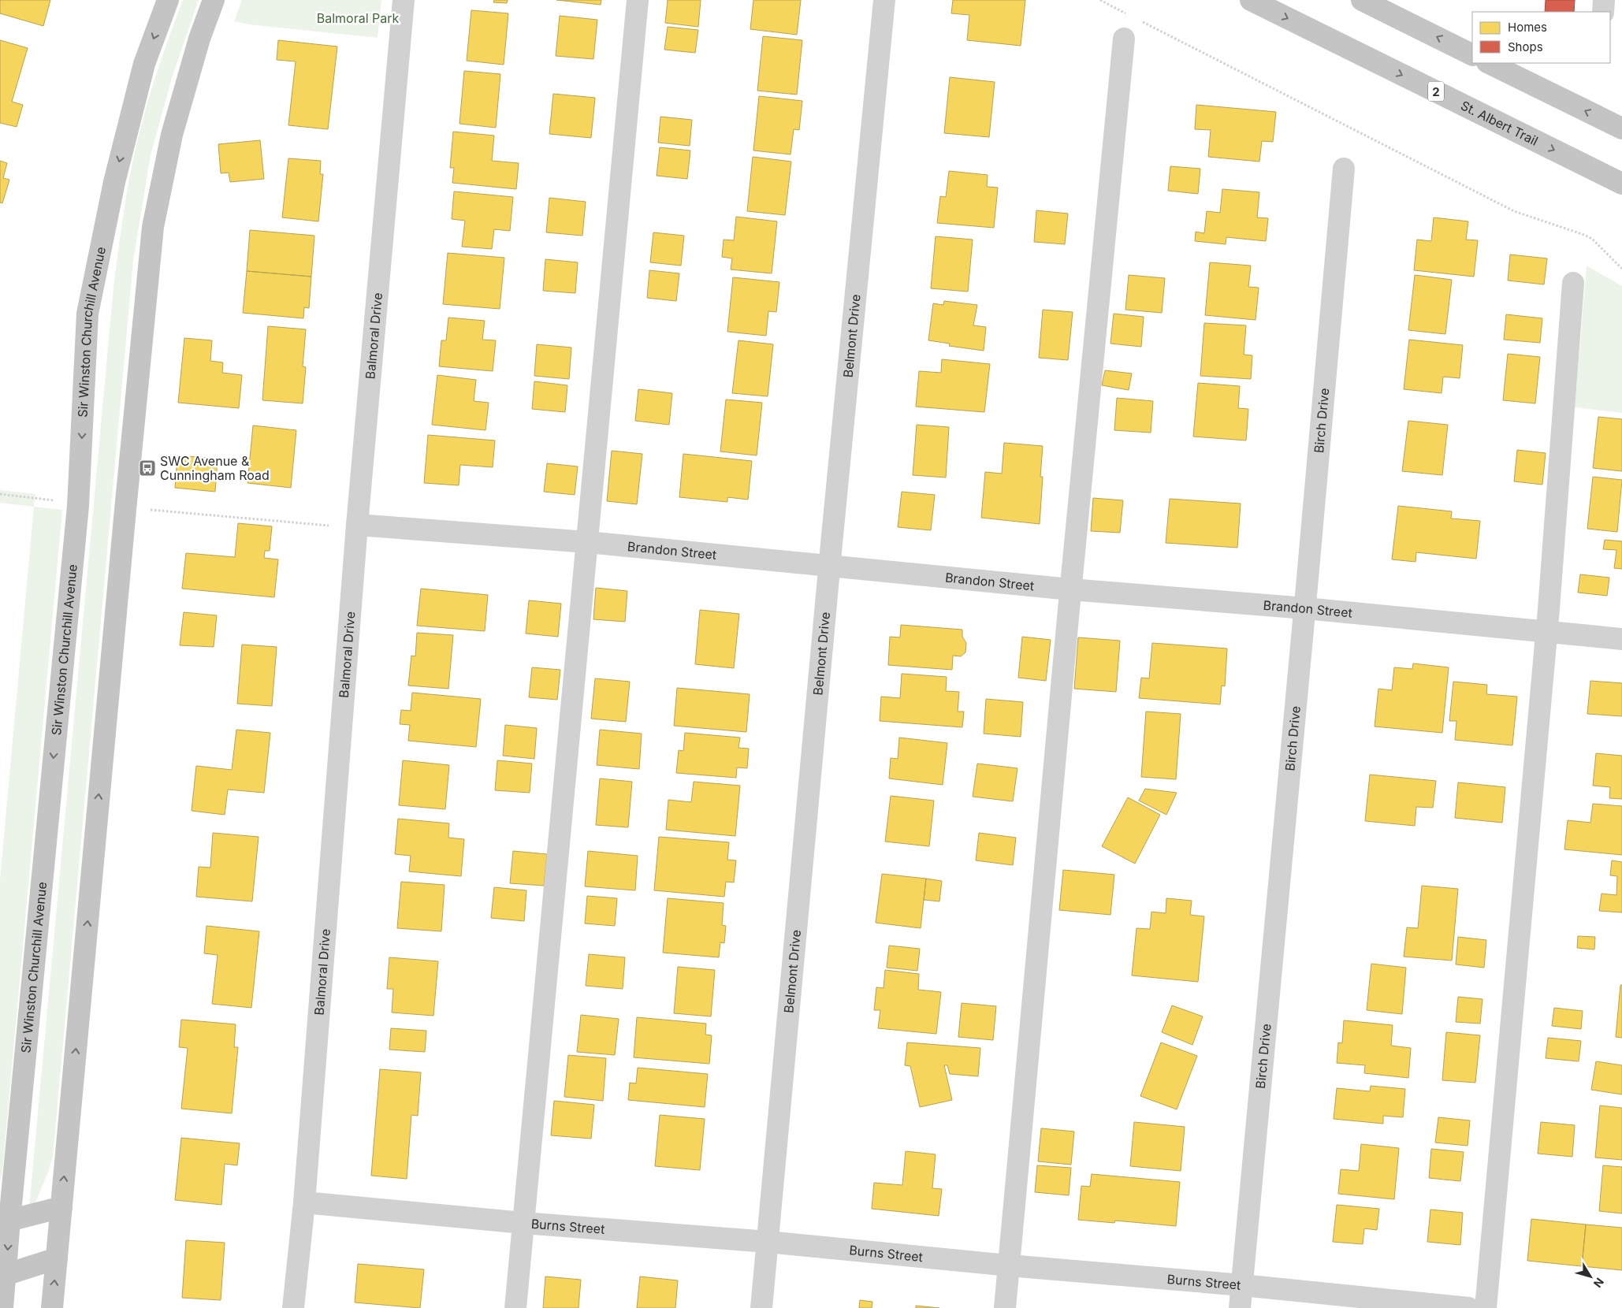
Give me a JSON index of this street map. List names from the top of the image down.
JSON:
{
  "streets": {
    "main road": ["2", "St. Albert Trail", "Sir Winston Churchill Avenue"],
    "street": [
      "Balmoral Drive",
      "Belmont Drive",
      "Birch Drive",
      "Brandon Street",
      "Burns Street"
    ]
  },
  "crossings": [
    ["Balmoral Drive", "Brandon Street"],
    ["Balmoral Drive", "Burns Street"],
    ["Belmont Drive", "Brandon Street"],
    ["Belmont Drive", "Burns Street"],
    ["Birch Drive", "Brandon Street"],
    ["Birch Drive", "Burns Street"]
  ],
  "parks": ["Balmoral Park"],
  "places": {
    "bus stop": ["SWC Avenue & Cunningham Road"]
  },
  "legend": ["Homes", "Shops"],
  "north": "bottom right"
}
